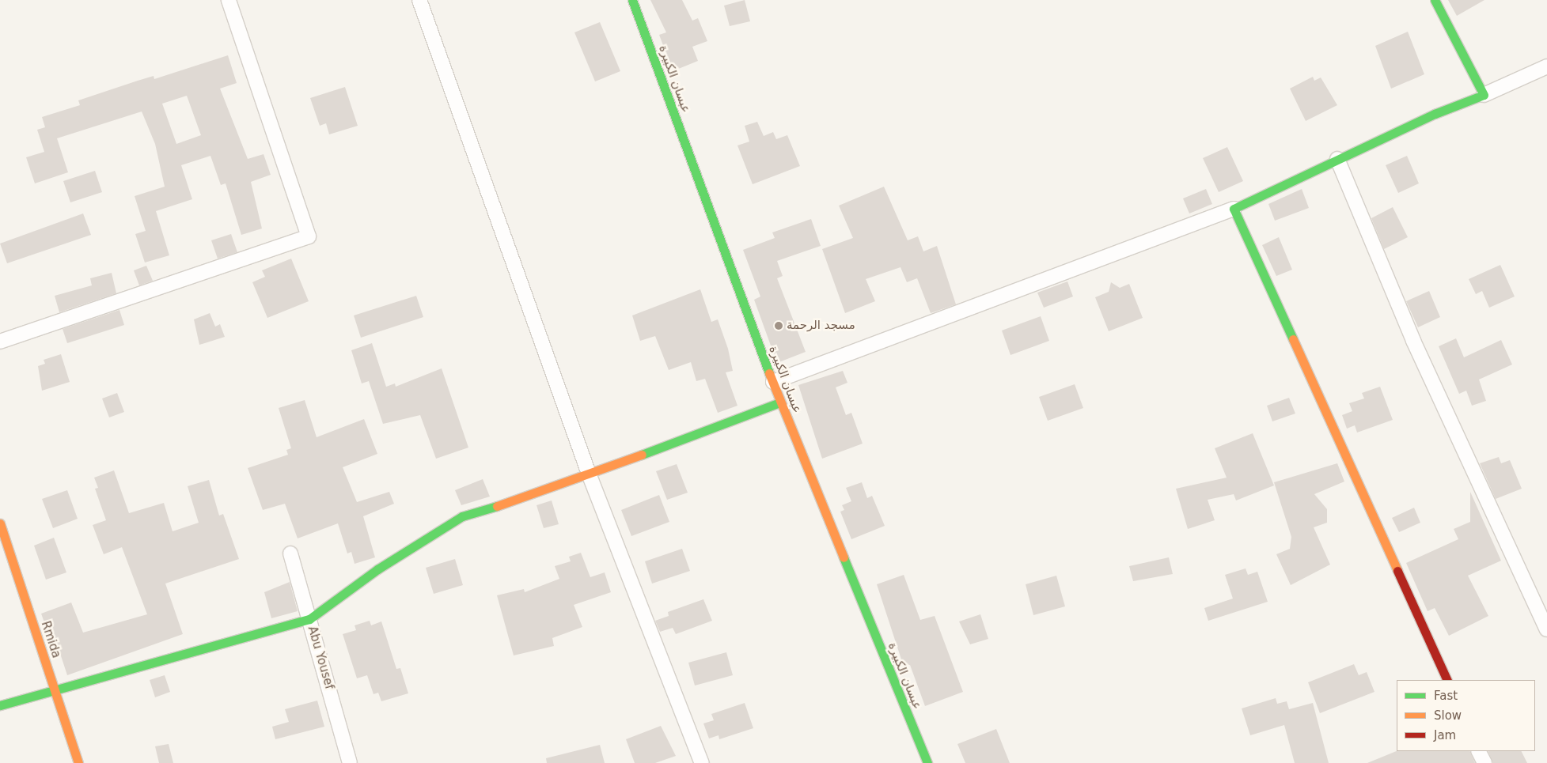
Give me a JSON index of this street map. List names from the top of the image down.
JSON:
{
  "streets": {
    "street": ["عبسان الكبيرة", "Rmida", "Abu Yousef"]
  },
  "places": ["مسجد الرحمة"],
  "legend": ["Fast", "Slow", "Jam"]
}
